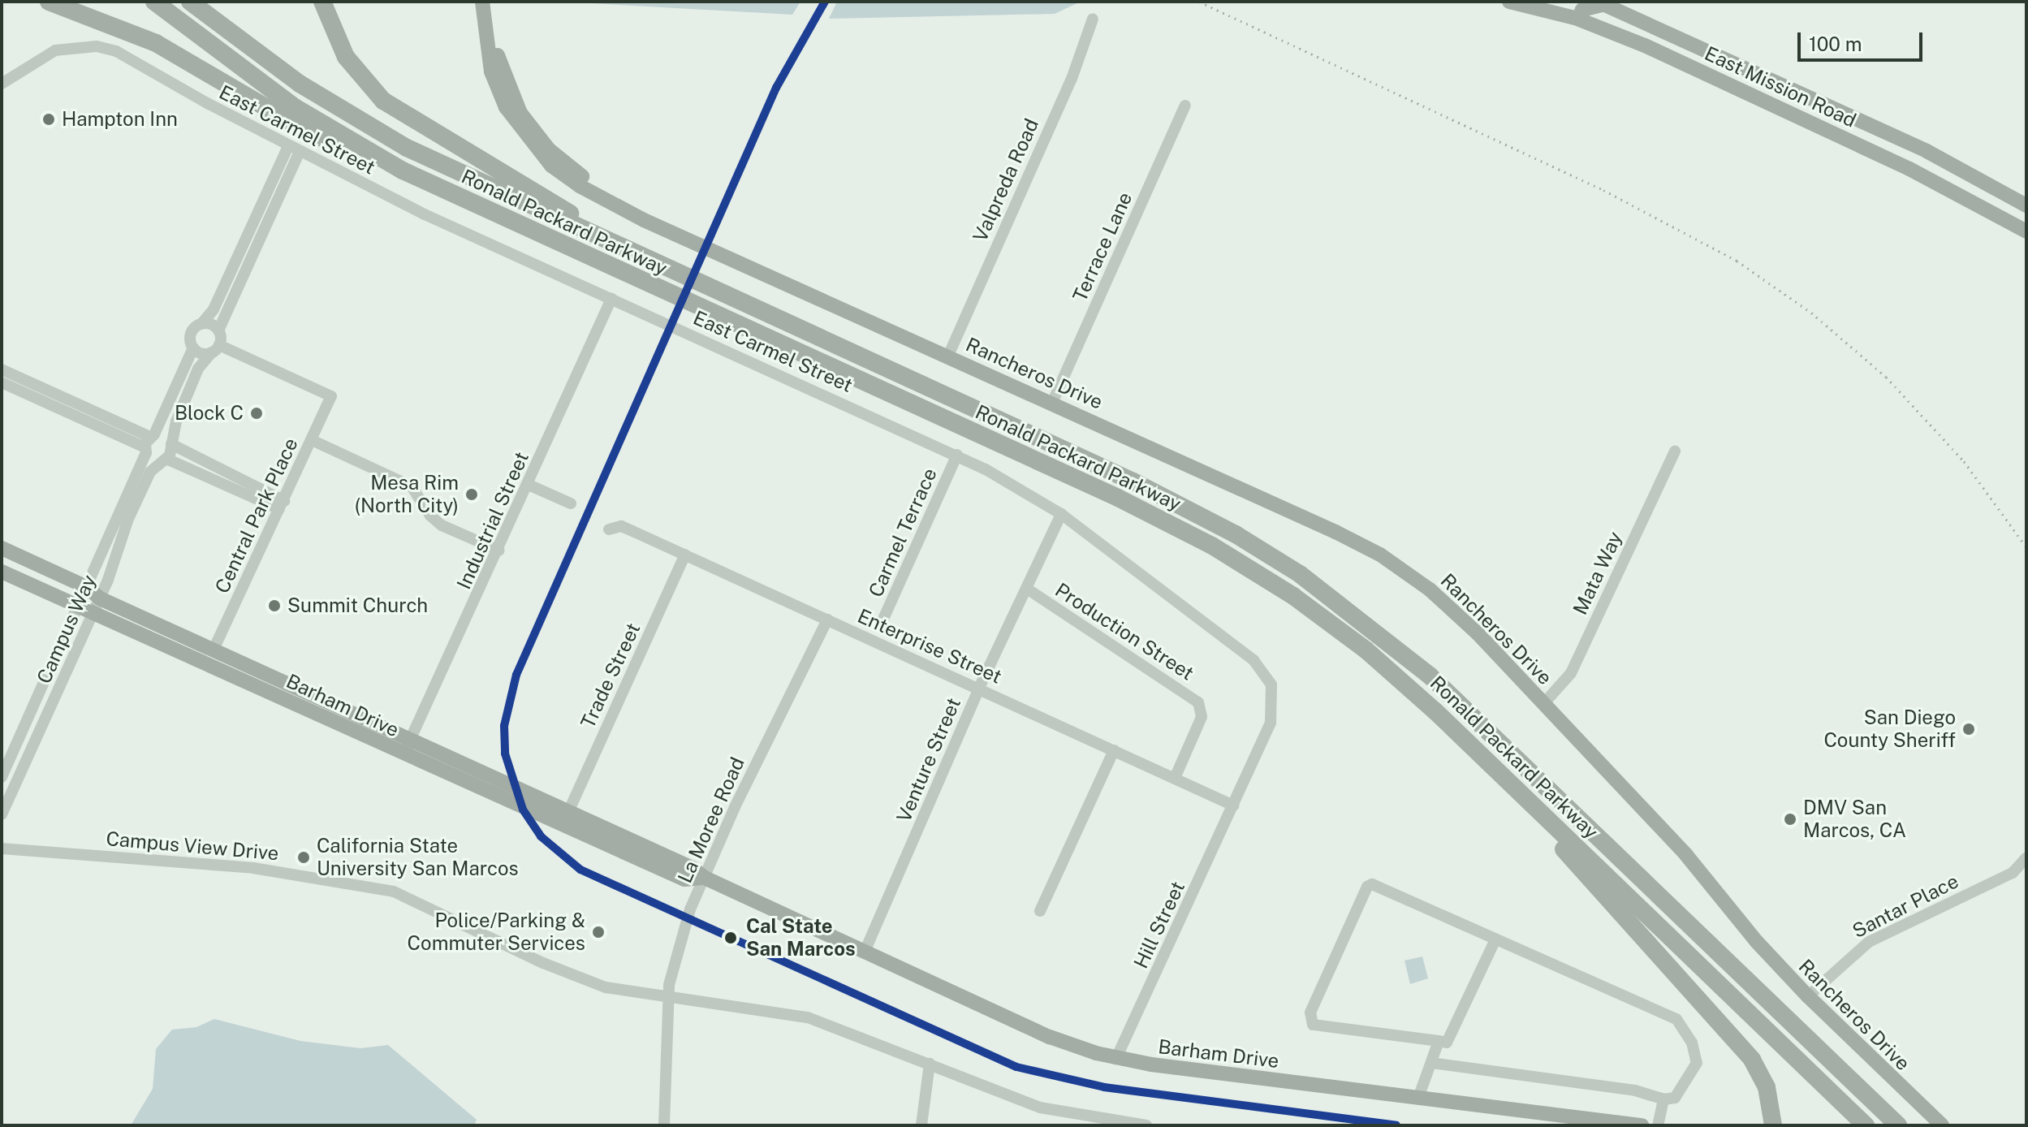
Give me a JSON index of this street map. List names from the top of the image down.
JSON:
{
  "streets": {
    "highway": ["Ronald Packard Parkway"],
    "main road": ["East Mission Road", "Rancheros Drive", "Barham Drive"],
    "street": [
      "East Carmel Street",
      "Valpreda Road",
      "Terrace Lane",
      "Central Park Place",
      "Industrial Street",
      "Carmel Terrace",
      "Mata Way",
      "Campus Way",
      "Production Street",
      "Enterprise Street",
      "Trade Street",
      "Venture Street",
      "La Moree Road",
      "Campus View Drive",
      "Santar Place",
      "Hill Street"
    ]
  },
  "crossings": [
    ["East Carmel Street", "Industrial Street"],
    ["East Carmel Street", "Carmel Terrace"],
    ["East Carmel Street", "Campus Way"],
    ["East Carmel Street", "Enterprise Street"],
    ["East Carmel Street", "Venture Street"],
    ["East Carmel Street", "Hill Street"],
    ["Valpreda Road", "Rancheros Drive"],
    ["Terrace Lane", "Rancheros Drive"],
    ["Rancheros Drive", "Mata Way"],
    ["Rancheros Drive", "Santar Place"],
    ["Central Park Place", "Campus Way"],
    ["Central Park Place", "Barham Drive"],
    ["Industrial Street", "Barham Drive"],
    ["Campus Way", "Barham Drive"],
    ["Production Street", "Enterprise Street"],
    ["Production Street", "Venture Street"],
    ["Enterprise Street", "Trade Street"],
    ["Enterprise Street", "Venture Street"],
    ["Enterprise Street", "La Moree Road"],
    ["Enterprise Street", "Hill Street"],
    ["Trade Street", "Barham Drive"],
    ["Barham Drive", "Venture Street"],
    ["Barham Drive", "La Moree Road"],
    ["Barham Drive", "Hill Street"],
    ["La Moree Road", "Campus View Drive"]
  ],
  "places": [
    "Hampton Inn",
    "Block C",
    "Mesa Rim (North City)",
    "Summit Church",
    "San Diego County Sheriff",
    "DMV San Marcos, CA",
    "California State University San Marcos",
    "Police/Parking & Commuter Services",
    "Cal State San Marcos"
  ],
  "scale_bar": "100 m"
}
